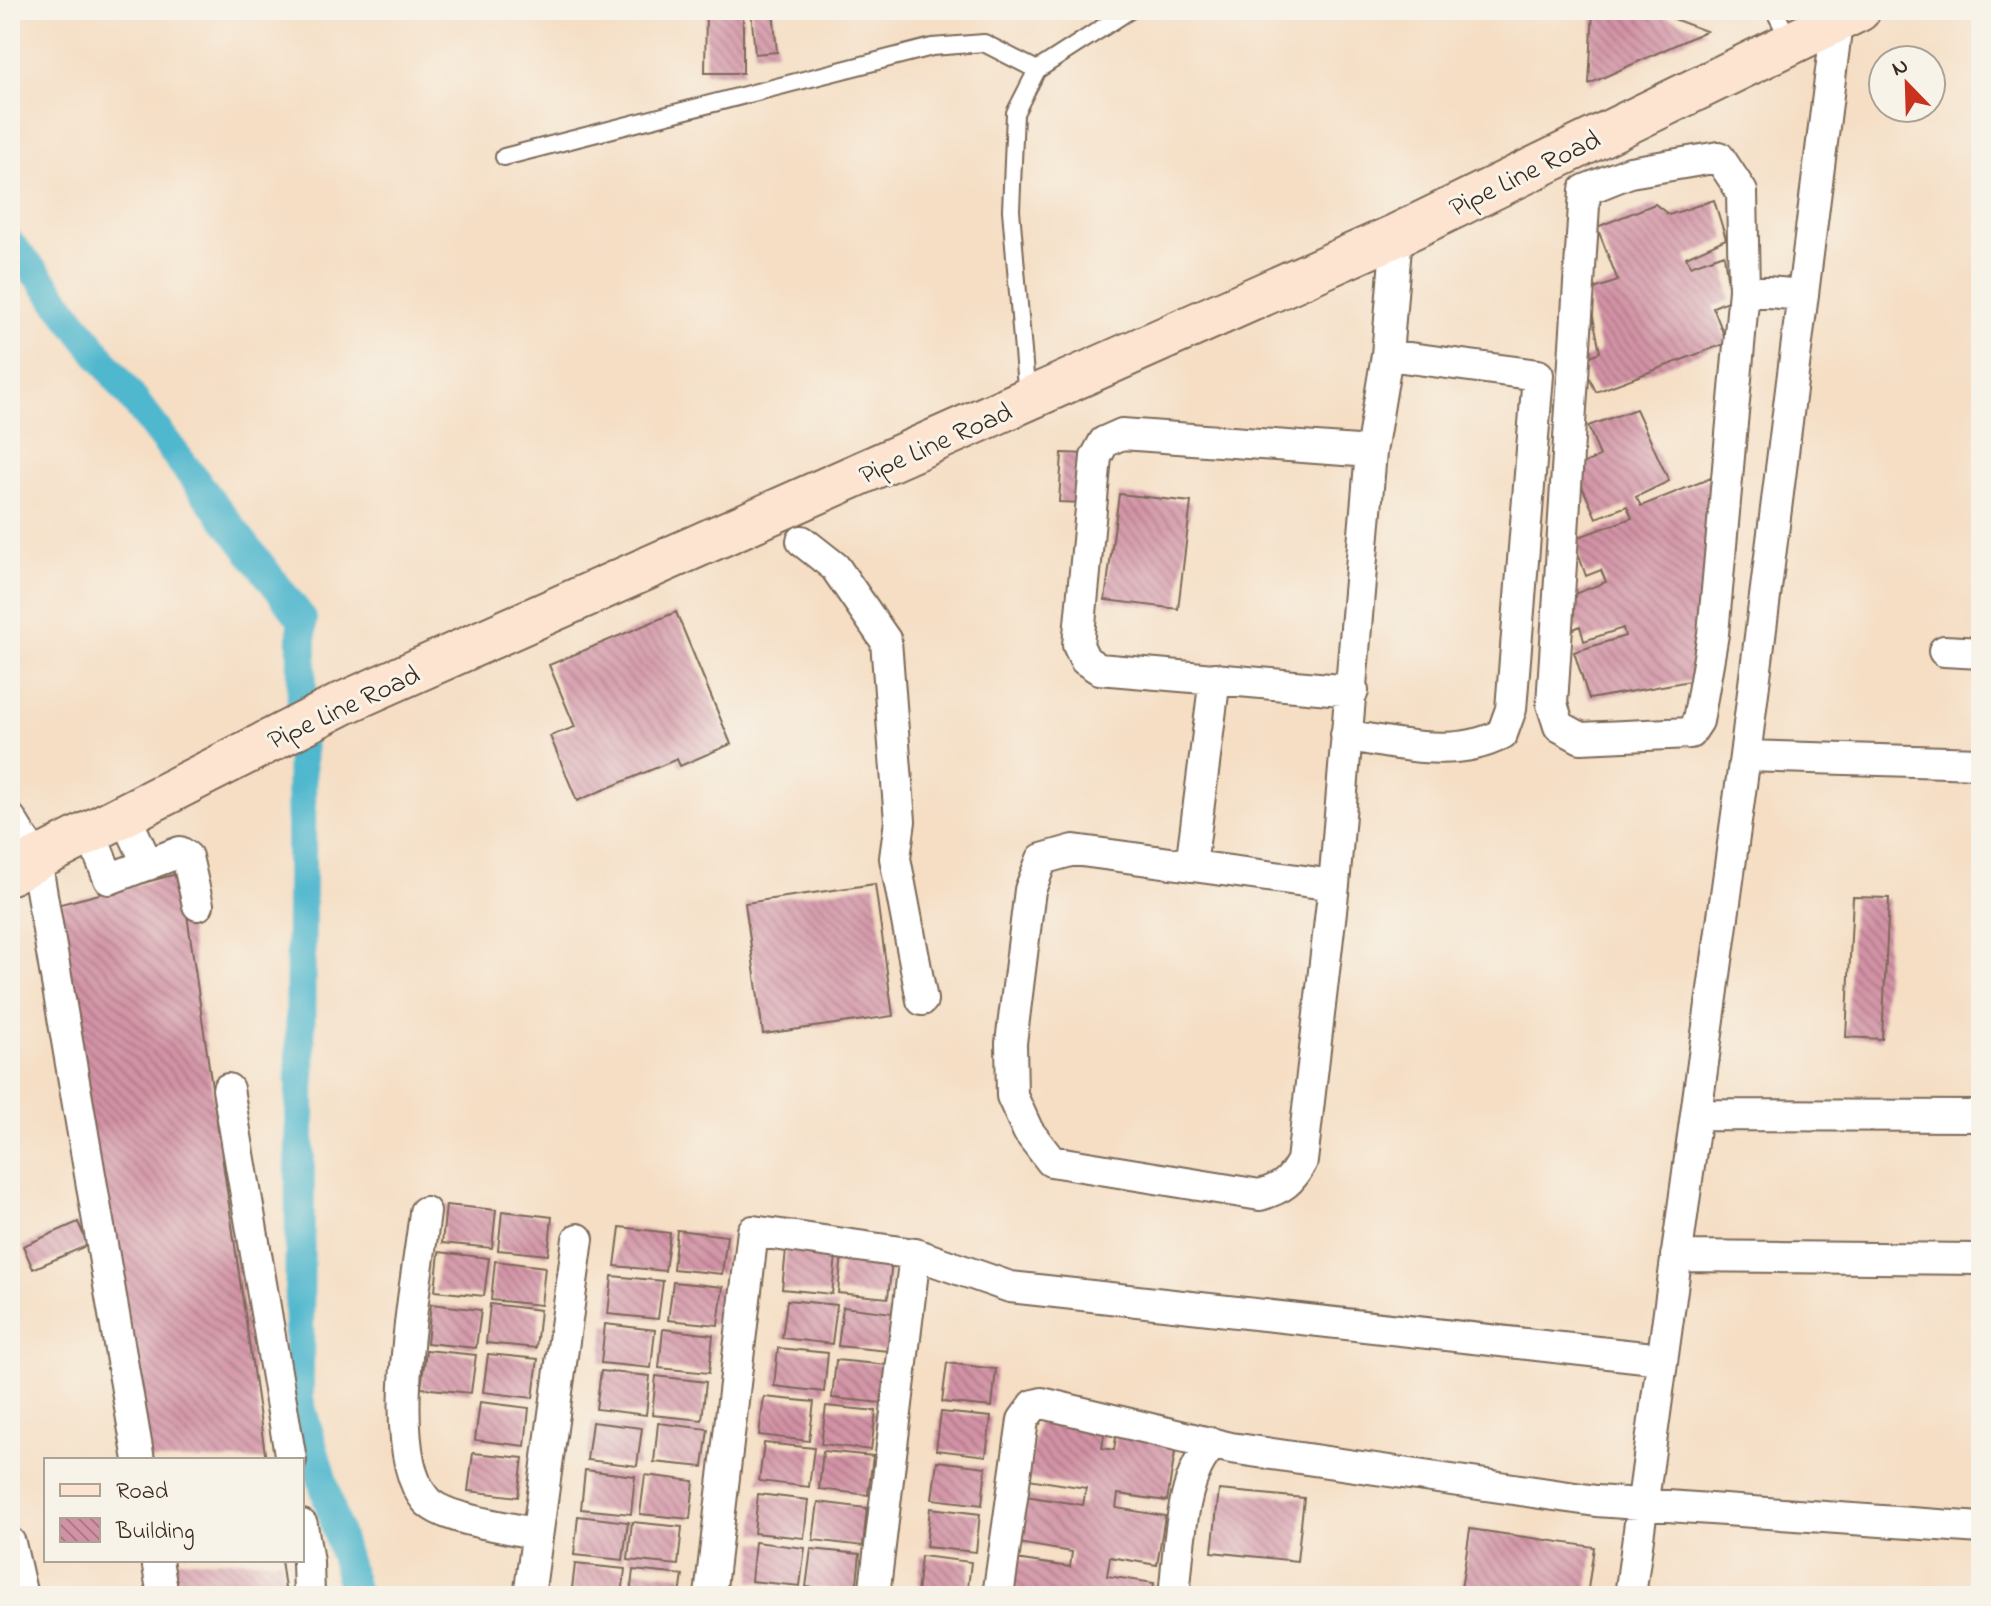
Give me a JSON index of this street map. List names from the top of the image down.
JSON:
{
  "streets": {
    "street": ["Pipe Line Road"]
  },
  "legend": ["Road", "Building"],
  "north": "top left"
}
